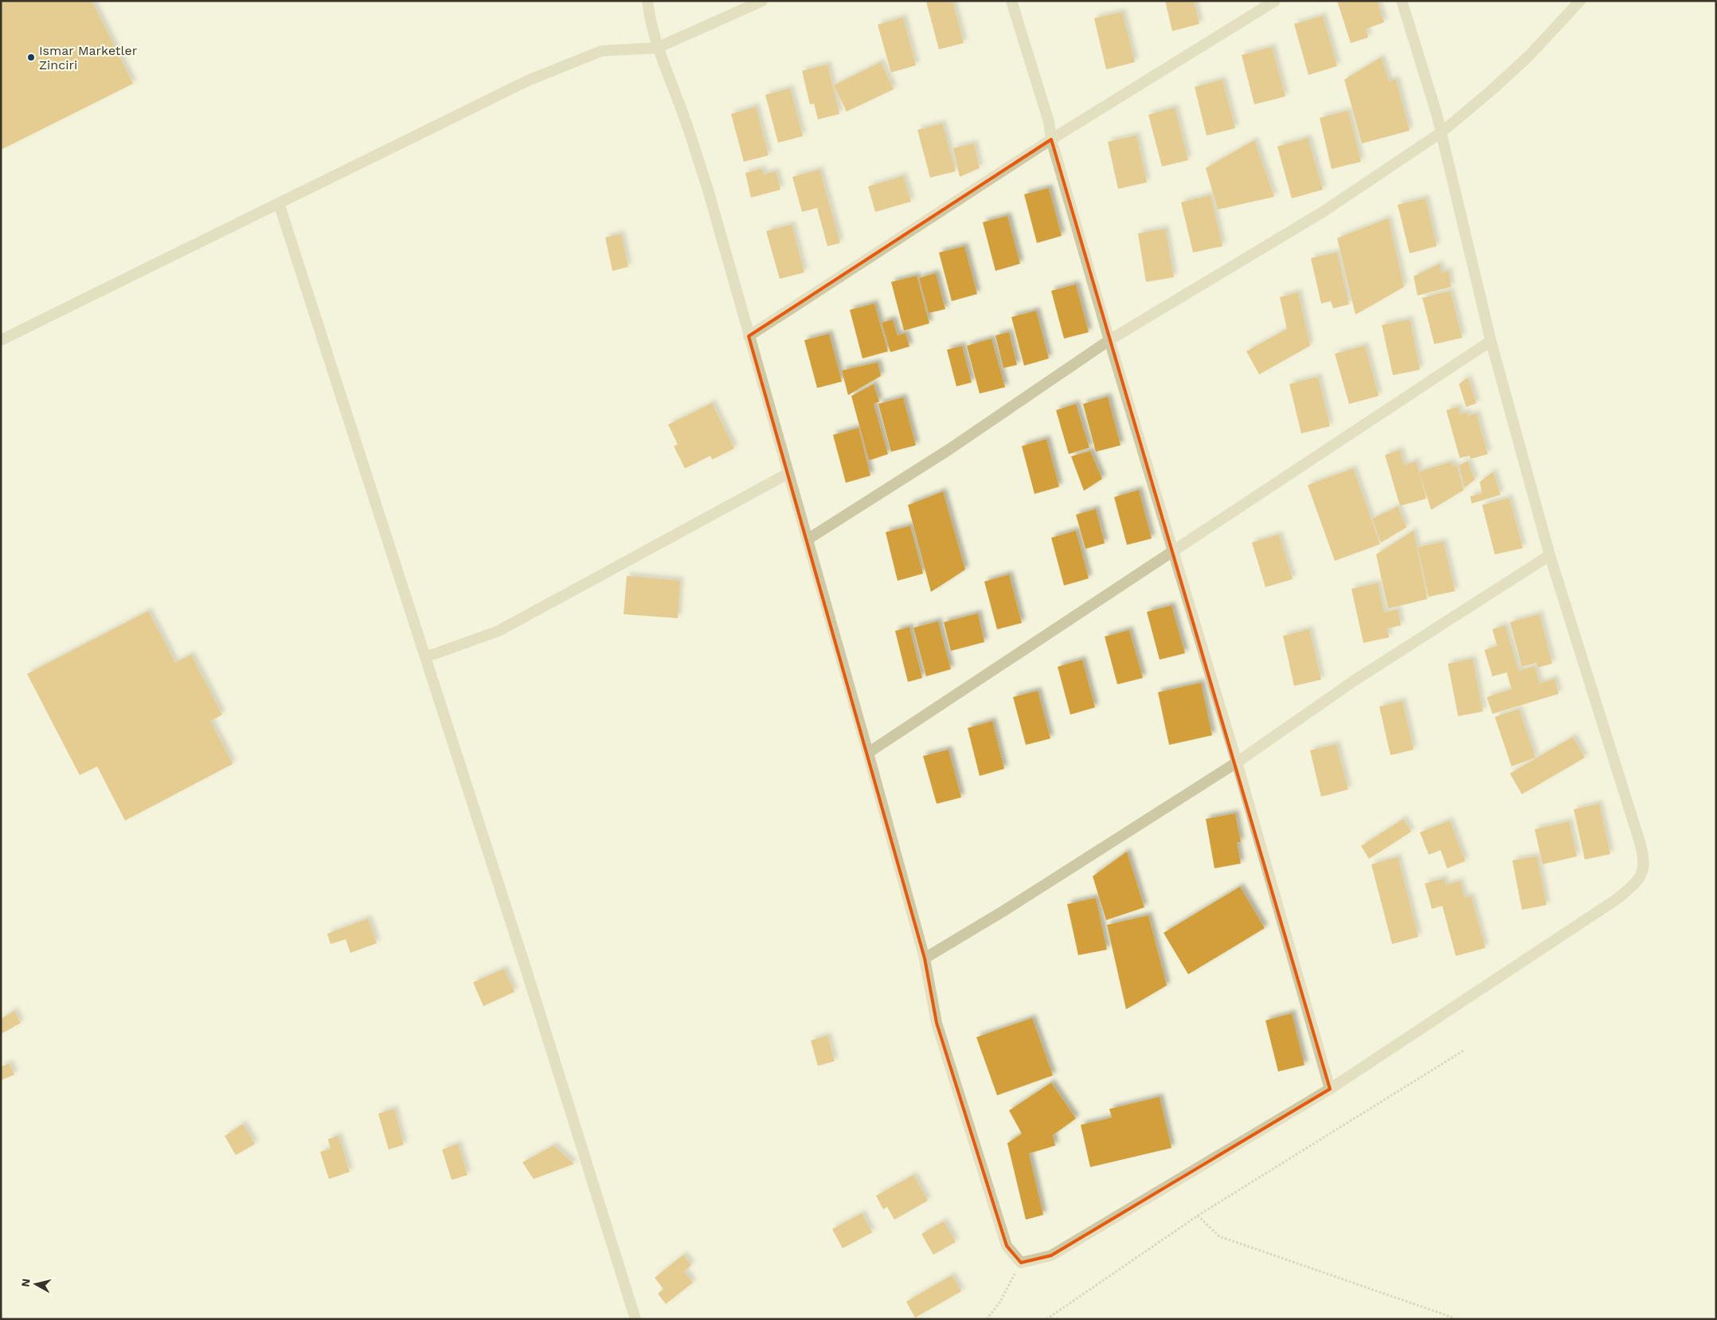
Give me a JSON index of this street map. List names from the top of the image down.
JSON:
{
  "places": ["Ismar Marketler Zinciri"],
  "north": "left"
}
